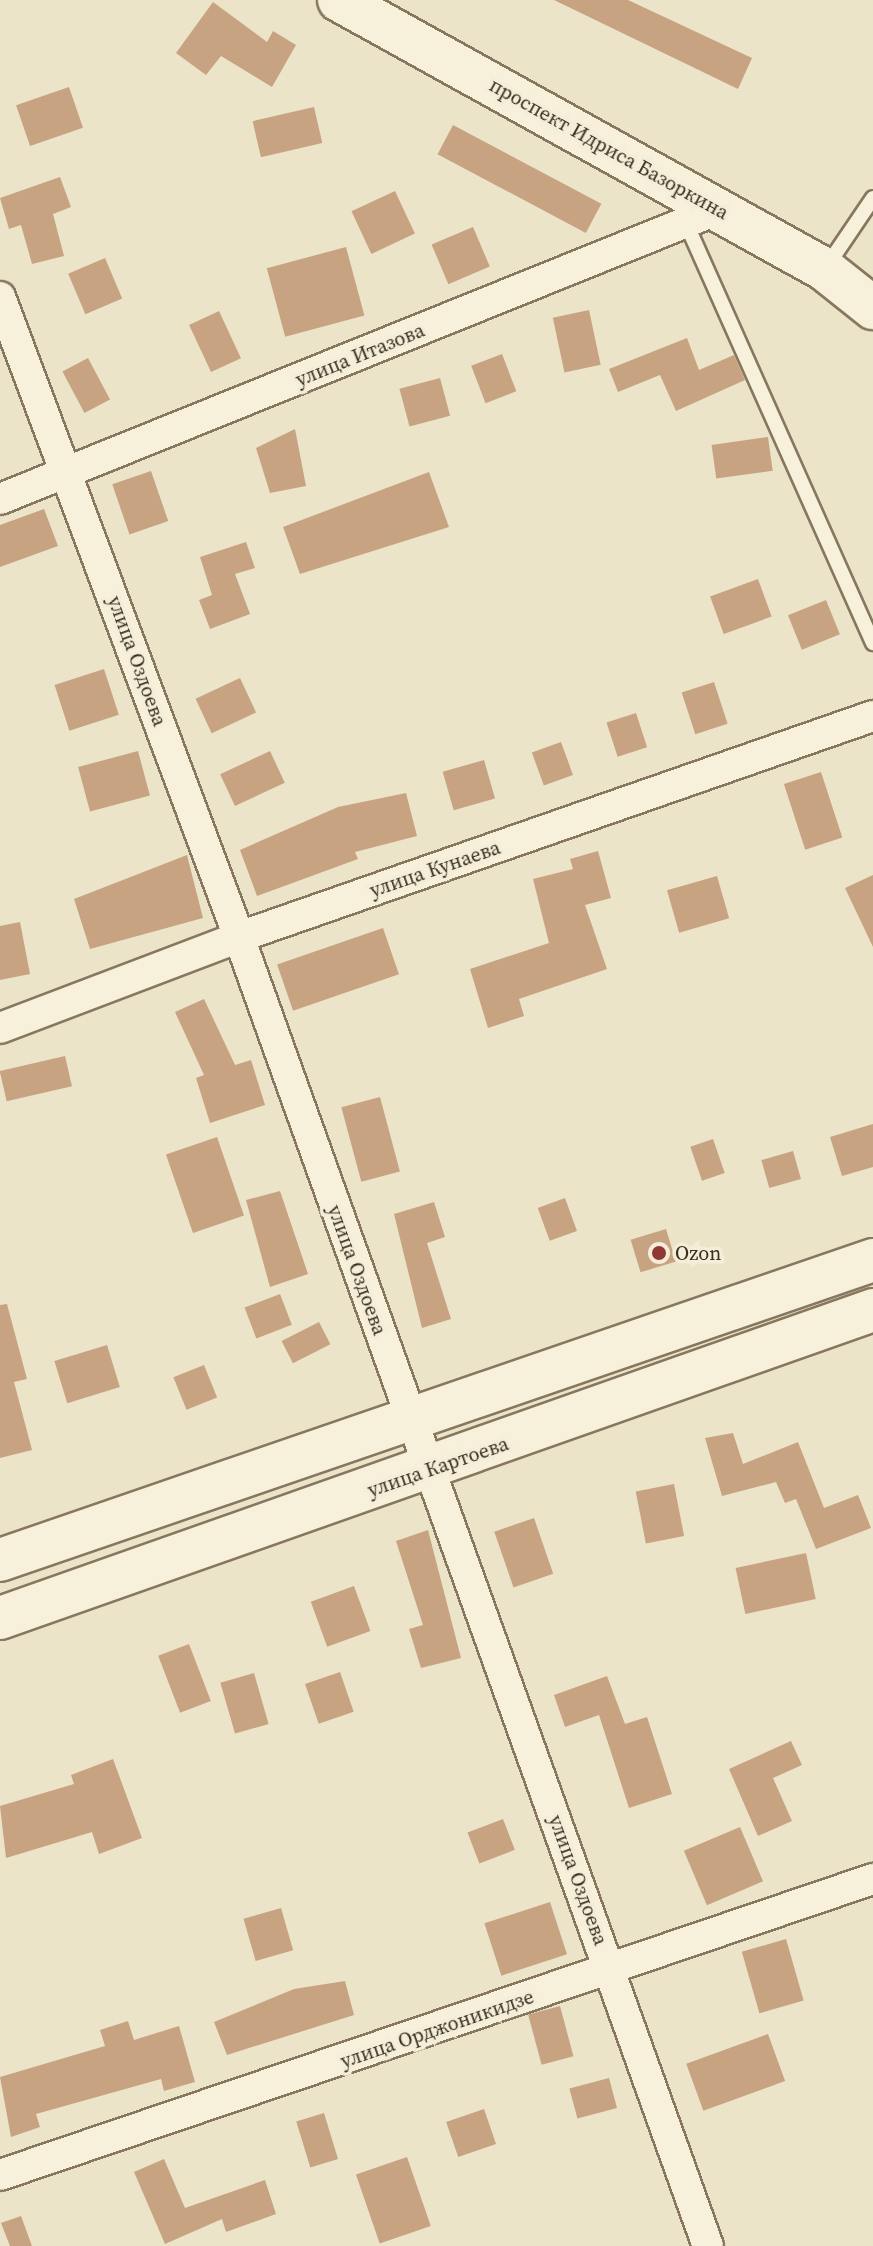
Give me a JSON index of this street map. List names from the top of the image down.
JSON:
{
  "streets": {
    "main road": ["проспект Идриса Базоркина", "улица Картоева"],
    "street": [
      "улица Итазова",
      "улица Оздоева",
      "улица Кунаева",
      "улица Орджоникидзе"
    ]
  },
  "crossings": [
    ["проспект Идриса Базоркина", "улица Итазова"],
    ["улица Итазова", "улица Оздоева"],
    ["улица Оздоева", "улица Кунаева"],
    ["улица Оздоева", "улица Картоева"],
    ["улица Оздоева", "улица Орджоникидзе"]
  ],
  "places": ["Ozon"]
}
